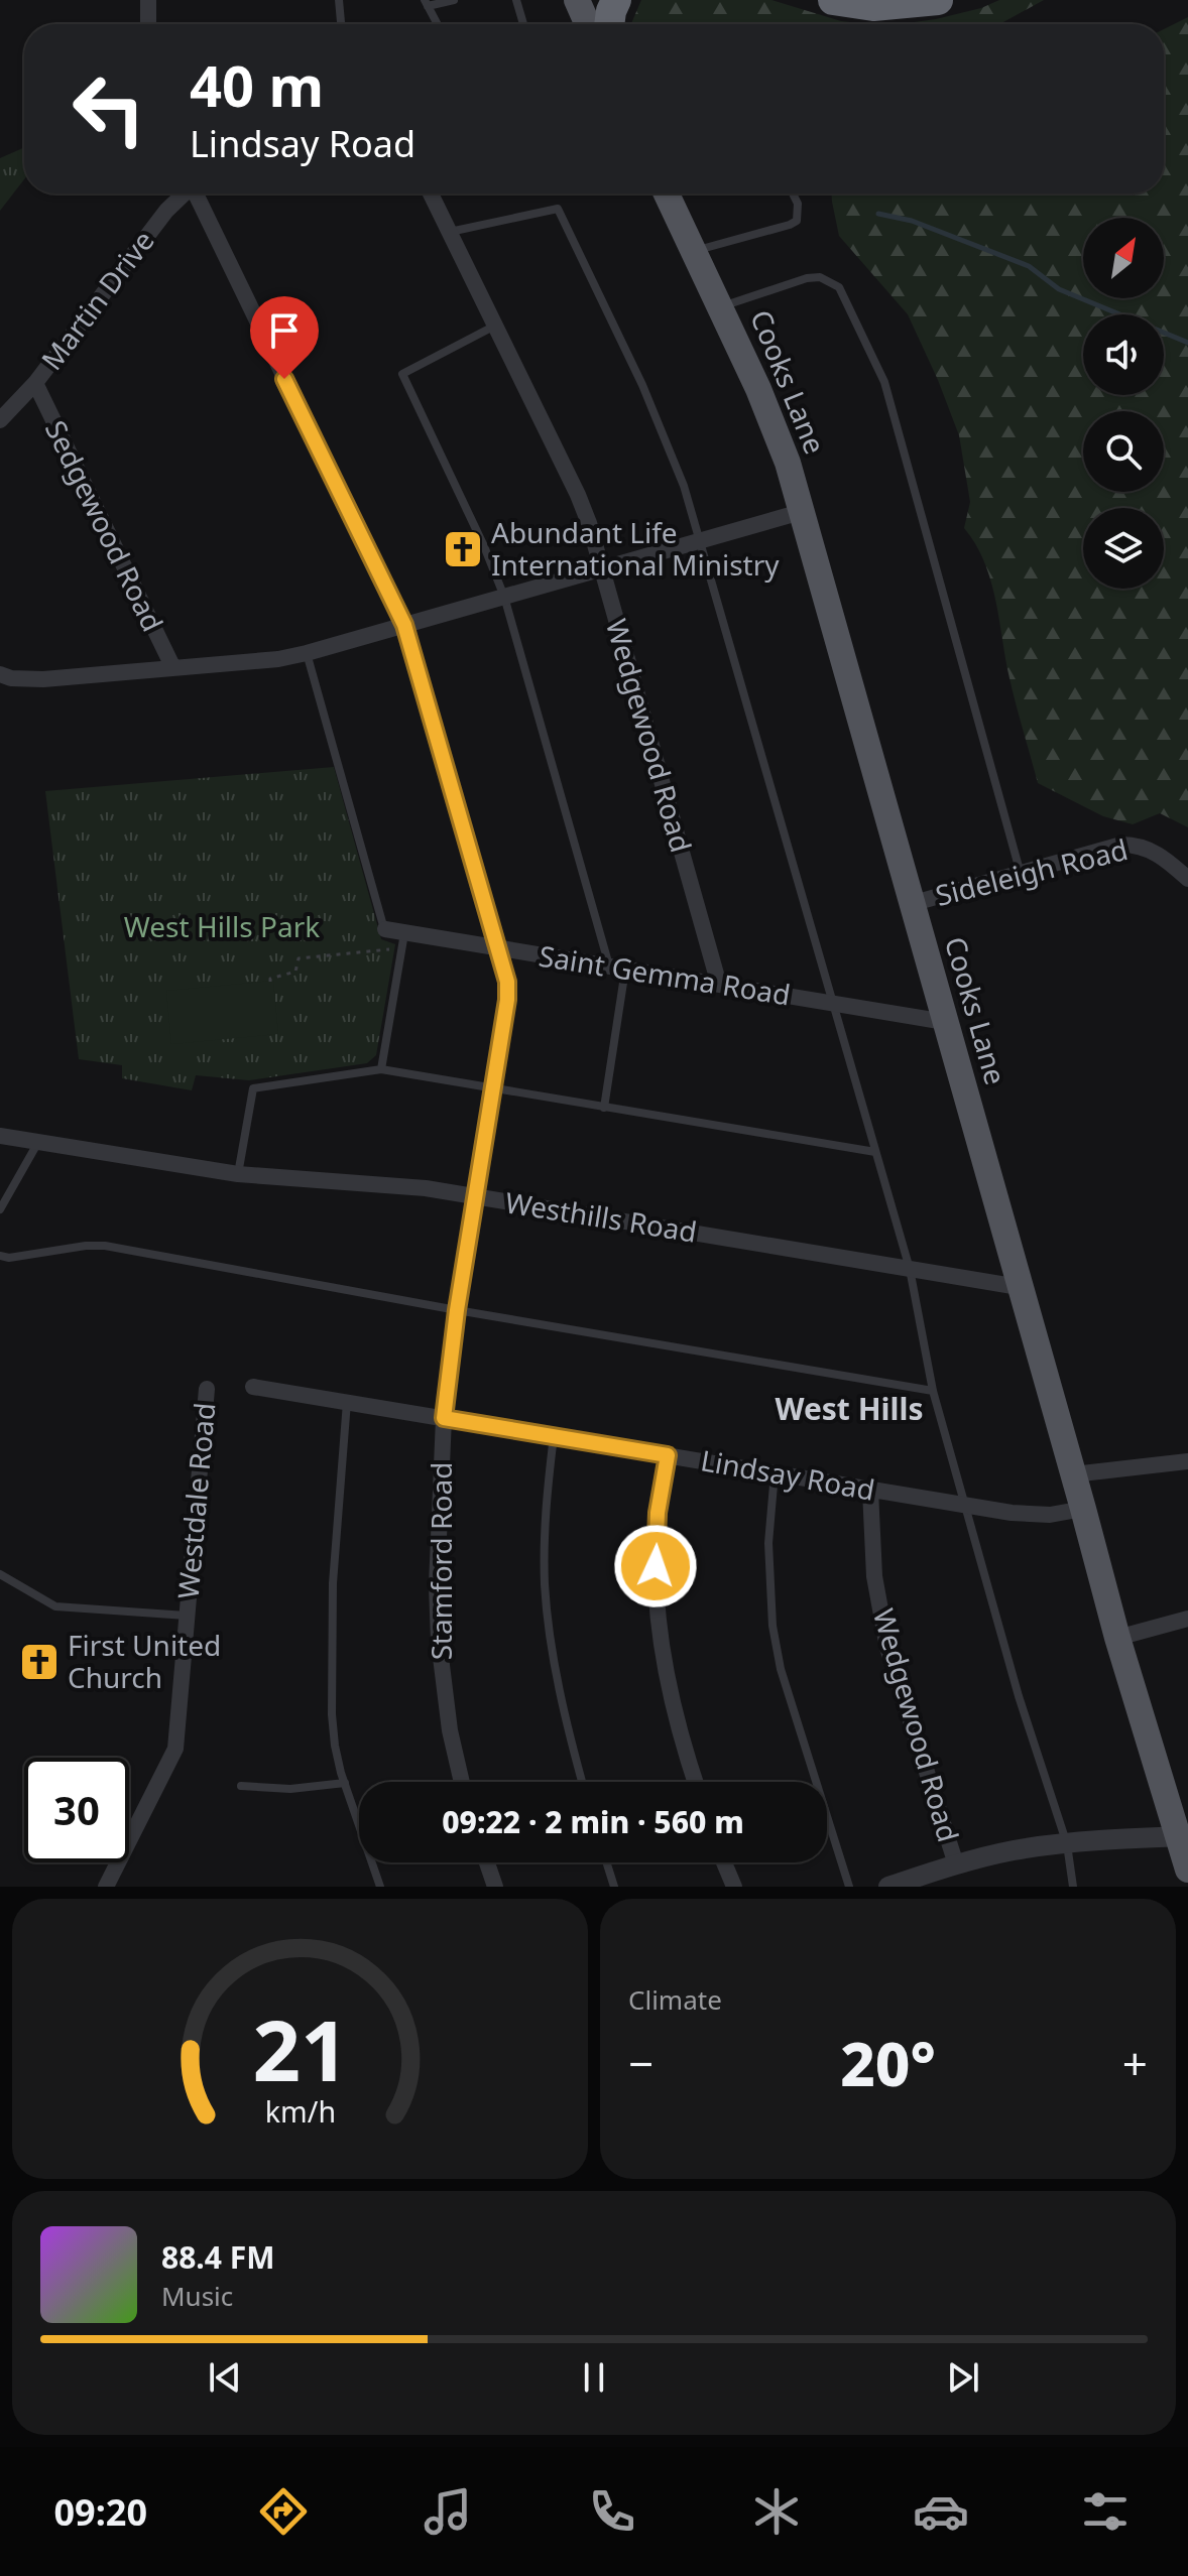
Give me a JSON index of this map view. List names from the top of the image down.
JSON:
{
  "streets": {
    "main road": ["Cooks Lane"],
    "street": [
      "Martin Drive",
      "Sedgewood Road",
      "Wedgewood Road",
      "Sideleigh Road",
      "Saint Gemma Road",
      "Westhills Road",
      "Lindsay Road",
      "Westdale Road",
      "Stamford Road"
    ]
  },
  "crossings": [
    ["Martin Drive", "Sedgewood Road"],
    ["Cooks Lane", "Sideleigh Road"],
    ["Cooks Lane", "Saint Gemma Road"],
    ["Cooks Lane", "Westhills Road"],
    ["Cooks Lane", "Lindsay Road"],
    ["Wedgewood Road", "Saint Gemma Road"],
    ["Wedgewood Road", "Lindsay Road"],
    ["Saint Gemma Road", "Stamford Road"],
    ["Westhills Road", "Stamford Road"],
    ["Lindsay Road", "Stamford Road"]
  ],
  "districts": ["West Hills"],
  "parks": ["West Hills Park"],
  "places": {
    "church": ["Abundant Life International Ministry", "First United Church"]
  },
  "north": "top right",
  "page": {
    "turn": ["40 m", "Lindsay Road"],
    "limit": "30",
    "trip": "09:22 · 2 min · 560 m",
    "tile": "Climate",
    "heat": ["−", "20°", "+"],
    "song": ["88.4 FM", "Music"],
    "tabs": "09:20",
    "gauge": ["21", "km/h"]
  }
}
